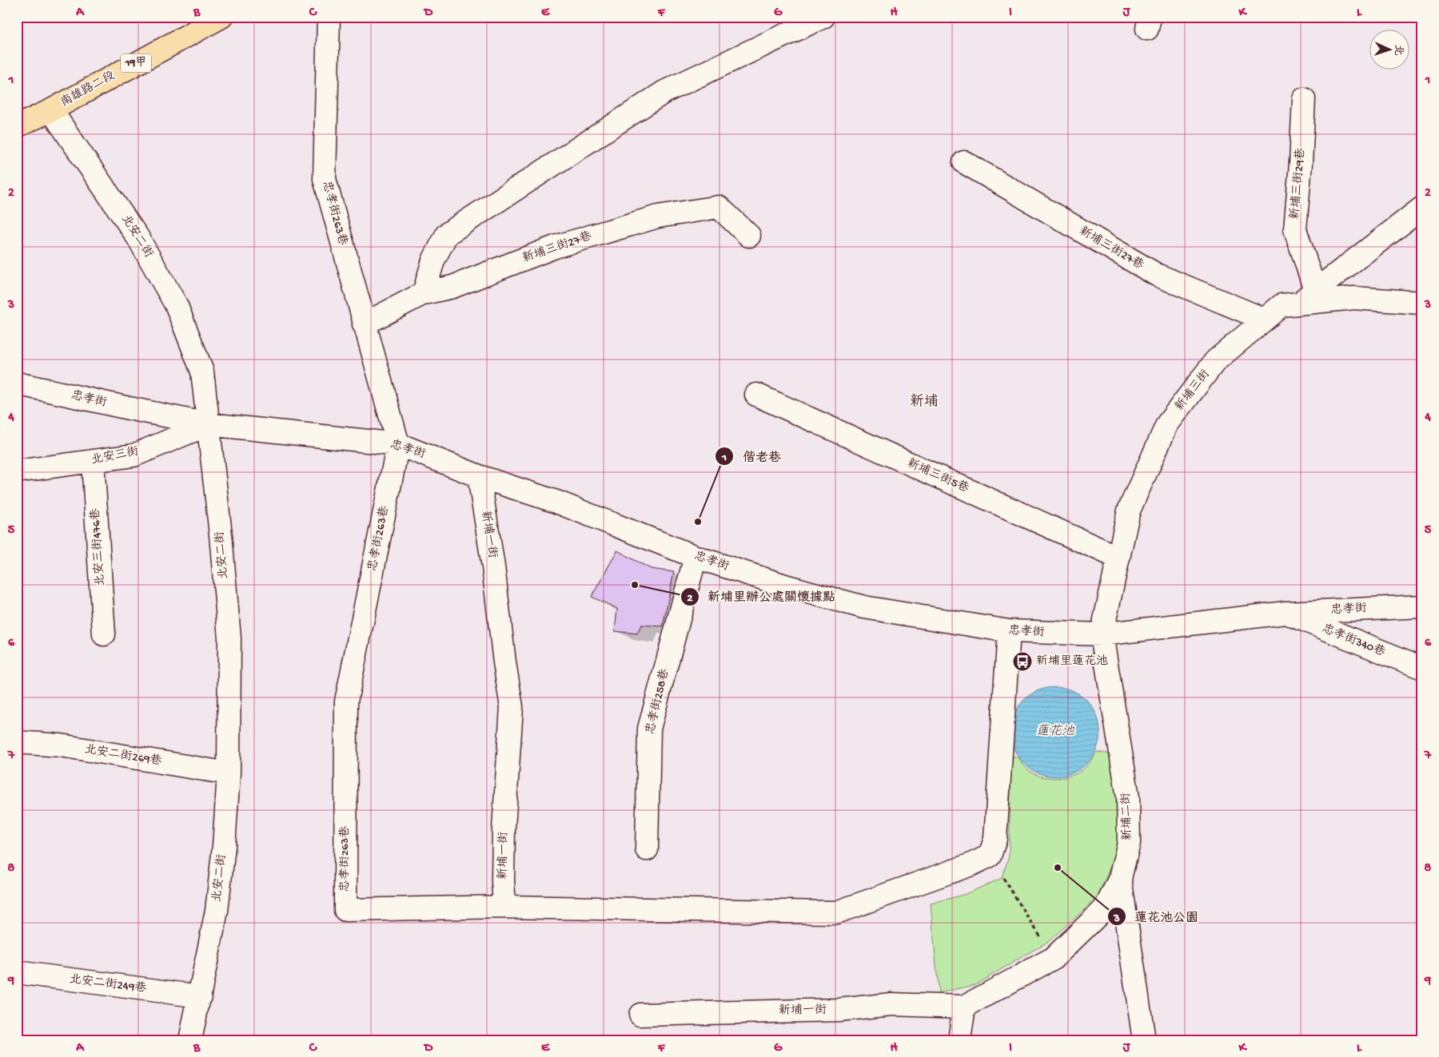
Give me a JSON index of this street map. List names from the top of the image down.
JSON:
{
  "streets": {
    "main road": ["19甲", "南雄路二段"],
    "street": [
      "新埔三街29巷",
      "忠孝街263巷",
      "北安二街",
      "新埔三街27巷",
      "新埔三街",
      "忠孝街",
      "北安三街",
      "新埔三街5巷",
      "新埔一街",
      "北安三街476巷",
      "忠孝街340巷",
      "忠孝街258巷",
      "北安二街269巷",
      "新埔二街",
      "北安二街249巷"
    ]
  },
  "crossings": [
    ["南雄路二段", "北安二街"],
    ["忠孝街263巷", "新埔三街27巷"],
    ["忠孝街263巷", "忠孝街"],
    ["忠孝街263巷", "新埔一街"],
    ["北安二街", "忠孝街"],
    ["北安二街", "北安三街"],
    ["北安二街", "北安二街269巷"],
    ["北安二街", "北安二街249巷"],
    ["新埔三街27巷", "新埔三街"],
    ["新埔三街", "忠孝街"],
    ["新埔三街", "新埔三街5巷"],
    ["新埔三街", "新埔二街"],
    ["忠孝街", "北安三街"],
    ["忠孝街", "新埔一街"],
    ["忠孝街", "忠孝街340巷"],
    ["忠孝街", "忠孝街258巷"],
    ["忠孝街", "新埔二街"],
    ["北安三街", "北安三街476巷"],
    ["新埔一街", "新埔二街"]
  ],
  "districts": ["新埔"],
  "water": ["蓮花池"],
  "places": {
    "other": ["偕老巷", "新埔里辦公處關懷據點", "蓮花池公園"],
    "bus stop": ["新埔里蓮花池"]
  },
  "north": "right",
  "grid": {
    "columns": [
      "A",
      "B",
      "C",
      "D",
      "E",
      "F",
      "G",
      "H",
      "I",
      "J",
      "K",
      "L"
    ],
    "rows": [
      "1",
      "2",
      "3",
      "4",
      "5",
      "6",
      "7",
      "8",
      "9"
    ]
  }
}
